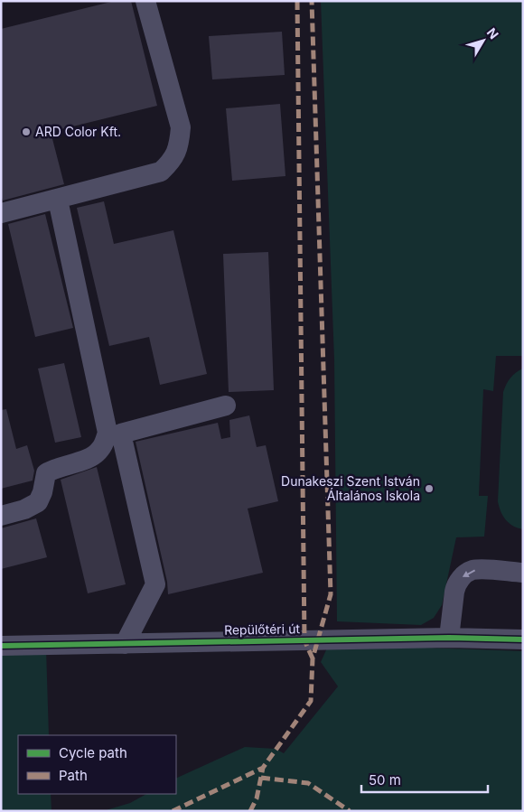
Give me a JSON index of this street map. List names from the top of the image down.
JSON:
{
  "streets": {
    "street": ["Repülőtéri út"]
  },
  "places": ["ARD Color Kft.", "Dunakeszi Szent István Általános Iskola"],
  "legend": ["Cycle path", "Path"],
  "scale_bar": "50 m",
  "north": "top right"
}
